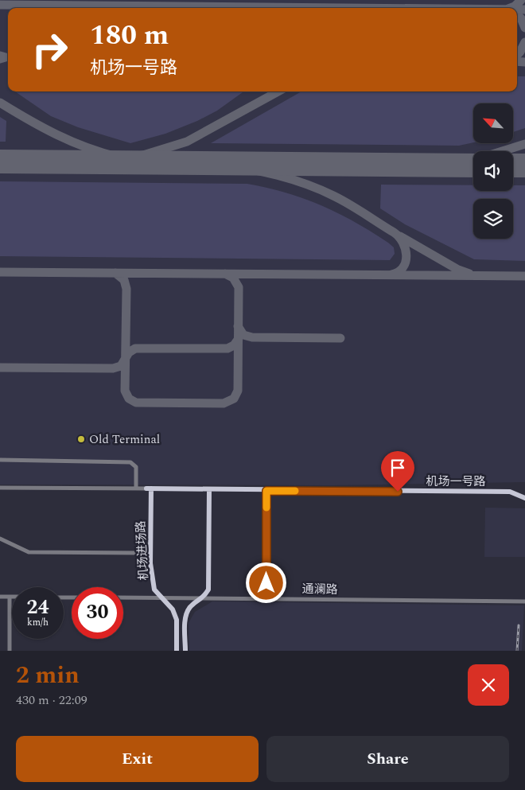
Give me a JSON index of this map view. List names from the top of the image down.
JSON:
{
  "streets": {
    "main road": ["机场一号路", "机场进场路"],
    "street": ["通澜路"]
  },
  "crossings": [
    ["机场一号路", "机场进场路"],
    ["机场进场路", "通澜路"]
  ],
  "places": ["Old Terminal"],
  "north": "top left",
  "page": {
    "turn": ["180 m", "机场一号路"],
    "speed": "24 km/h",
    "limit": "30",
    "heading": ["2 min", "430 m · 22:09"],
    "buttons": ["Exit", "Share"]
  }
}
